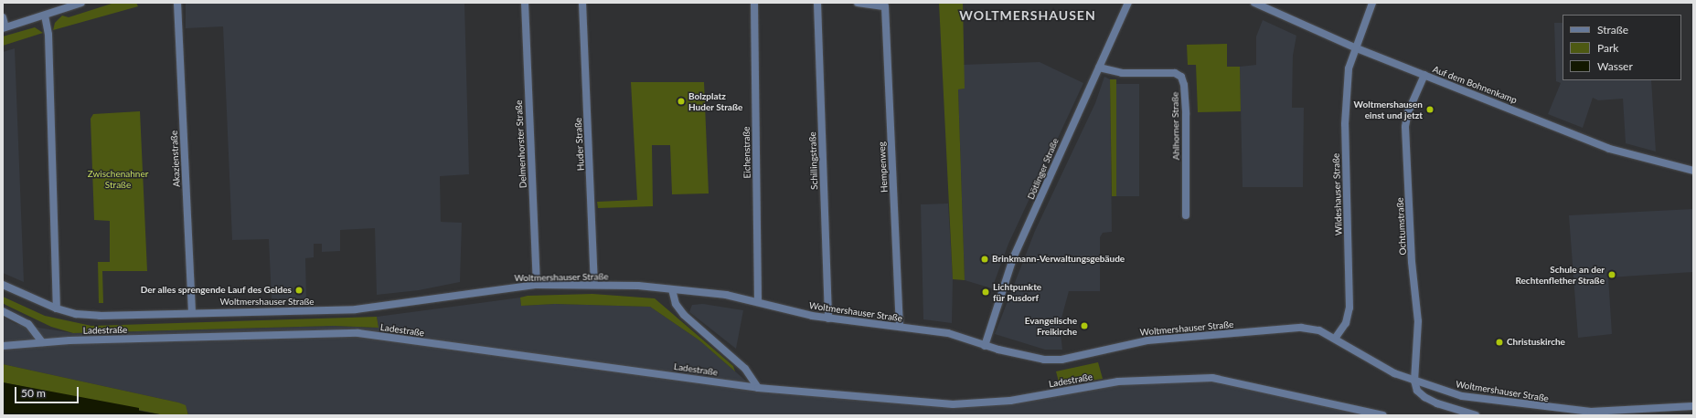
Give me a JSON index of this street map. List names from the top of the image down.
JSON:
{
  "streets": {
    "street": [
      "Auf dem Bohnenkamp",
      "Ahlhorner Straße",
      "Delmenhorster Straße",
      "Huder Straße",
      "Eichenstraße",
      "Akazienstraße",
      "Schillingstraße",
      "Hempenweg",
      "Dötlinger Straße",
      "Wildeshauser Straße",
      "Ochtumstraße",
      "Woltmershauser Straße",
      "Ladestraße"
    ]
  },
  "crossings": [
    ["Auf dem Bohnenkamp", "Wildeshauser Straße"],
    ["Auf dem Bohnenkamp", "Ochtumstraße"],
    ["Ahlhorner Straße", "Dötlinger Straße"],
    ["Delmenhorster Straße", "Woltmershauser Straße"],
    ["Huder Straße", "Woltmershauser Straße"],
    ["Eichenstraße", "Woltmershauser Straße"],
    ["Akazienstraße", "Woltmershauser Straße"],
    ["Schillingstraße", "Woltmershauser Straße"],
    ["Hempenweg", "Woltmershauser Straße"],
    ["Dötlinger Straße", "Woltmershauser Straße"],
    ["Wildeshauser Straße", "Woltmershauser Straße"],
    ["Ochtumstraße", "Woltmershauser Straße"]
  ],
  "districts": ["WOLTMERSHAUSEN"],
  "parks": ["Zwischenahner Straße"],
  "places": [
    "Bolzplatz Huder Straße",
    "Woltmershausen einst und jetzt",
    "Brinkmann-Verwaltungsgebäude",
    "Schule an der Rechtenflether Straße",
    "Der alles sprengende Lauf des Geldes",
    "Lichtpunkte für Pusdorf",
    "Evangelische Freikirche",
    "Christuskirche"
  ],
  "legend": ["Straße", "Park", "Wasser"],
  "scale_bar": "50 m"
}
